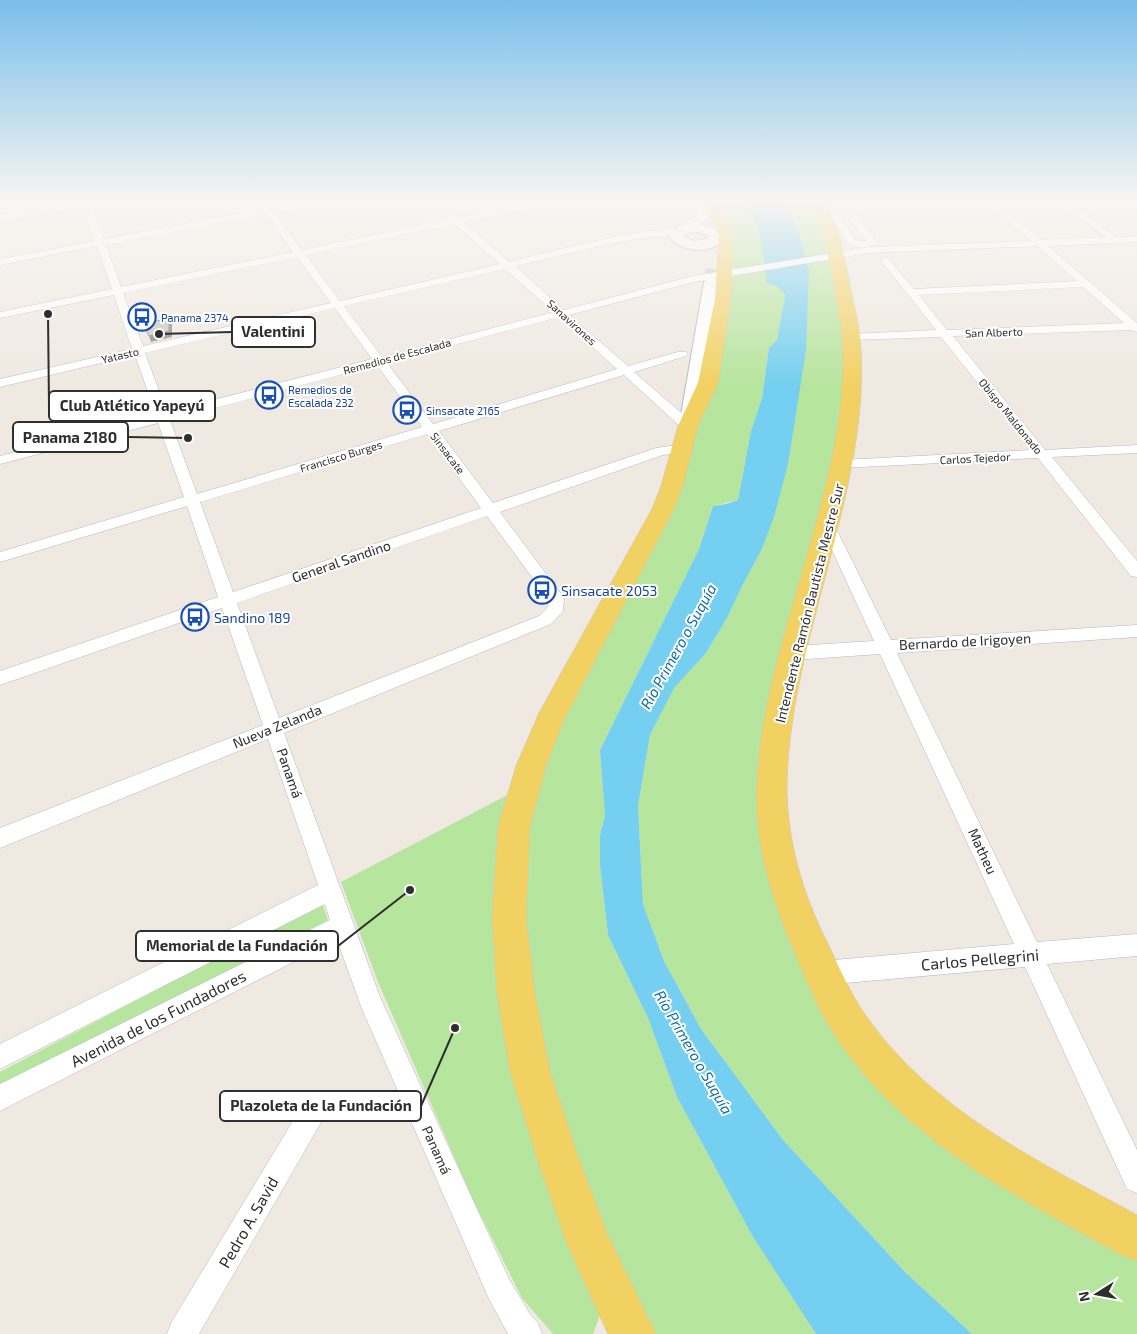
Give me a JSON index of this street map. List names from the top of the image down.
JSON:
{
  "streets": {
    "main road": ["Intendente Ramón Bautista Mestre Sur"],
    "street": [
      "Sanavirones",
      "San Alberto",
      "Yatasto",
      "Remedios de Escalada",
      "Obispo Maldonado",
      "Sinsacate",
      "Francisco Burges",
      "Carlos Tejedor",
      "General Sandino",
      "Bernardo de Irigoyen",
      "Nueva Zelanda",
      "Panamá",
      "Matheu",
      "Carlos Pellegrini",
      "Avenida de los Fundadores",
      "Pedro A. Savid"
    ]
  },
  "crossings": [
    ["Sanavirones", "Yatasto"],
    ["Sanavirones", "Remedios de Escalada"],
    ["Sanavirones", "Francisco Burges"],
    ["Sanavirones", "General Sandino"],
    ["San Alberto", "Obispo Maldonado"],
    ["San Alberto", "Intendente Ramón Bautista Mestre Sur"],
    ["Yatasto", "Sinsacate"],
    ["Yatasto", "Panamá"],
    ["Remedios de Escalada", "Sinsacate"],
    ["Remedios de Escalada", "Panamá"],
    ["Obispo Maldonado", "Carlos Tejedor"],
    ["Sinsacate", "Francisco Burges"],
    ["Sinsacate", "General Sandino"],
    ["Sinsacate", "Nueva Zelanda"],
    ["Francisco Burges", "Panamá"],
    ["Carlos Tejedor", "Intendente Ramón Bautista Mestre Sur"],
    ["General Sandino", "Panamá"],
    ["Intendente Ramón Bautista Mestre Sur", "Bernardo de Irigoyen"],
    ["Intendente Ramón Bautista Mestre Sur", "Matheu"],
    ["Intendente Ramón Bautista Mestre Sur", "Carlos Pellegrini"],
    ["Bernardo de Irigoyen", "Matheu"],
    ["Nueva Zelanda", "Panamá"],
    ["Panamá", "Avenida de los Fundadores"],
    ["Matheu", "Carlos Pellegrini"]
  ],
  "water": ["Río Primero o Suquía"],
  "places": {
    "other": [
      "Club Atlético Yapeyú",
      "Valentini",
      "Panama 2180",
      "Memorial de la Fundación",
      "Plazoleta de la Fundación"
    ],
    "bus stop": [
      "Panama 2374",
      "Remedios de Escalada 232",
      "Sinsacate 2165",
      "Sinsacate 2053",
      "Sandino 189"
    ]
  },
  "north": "left"
}
